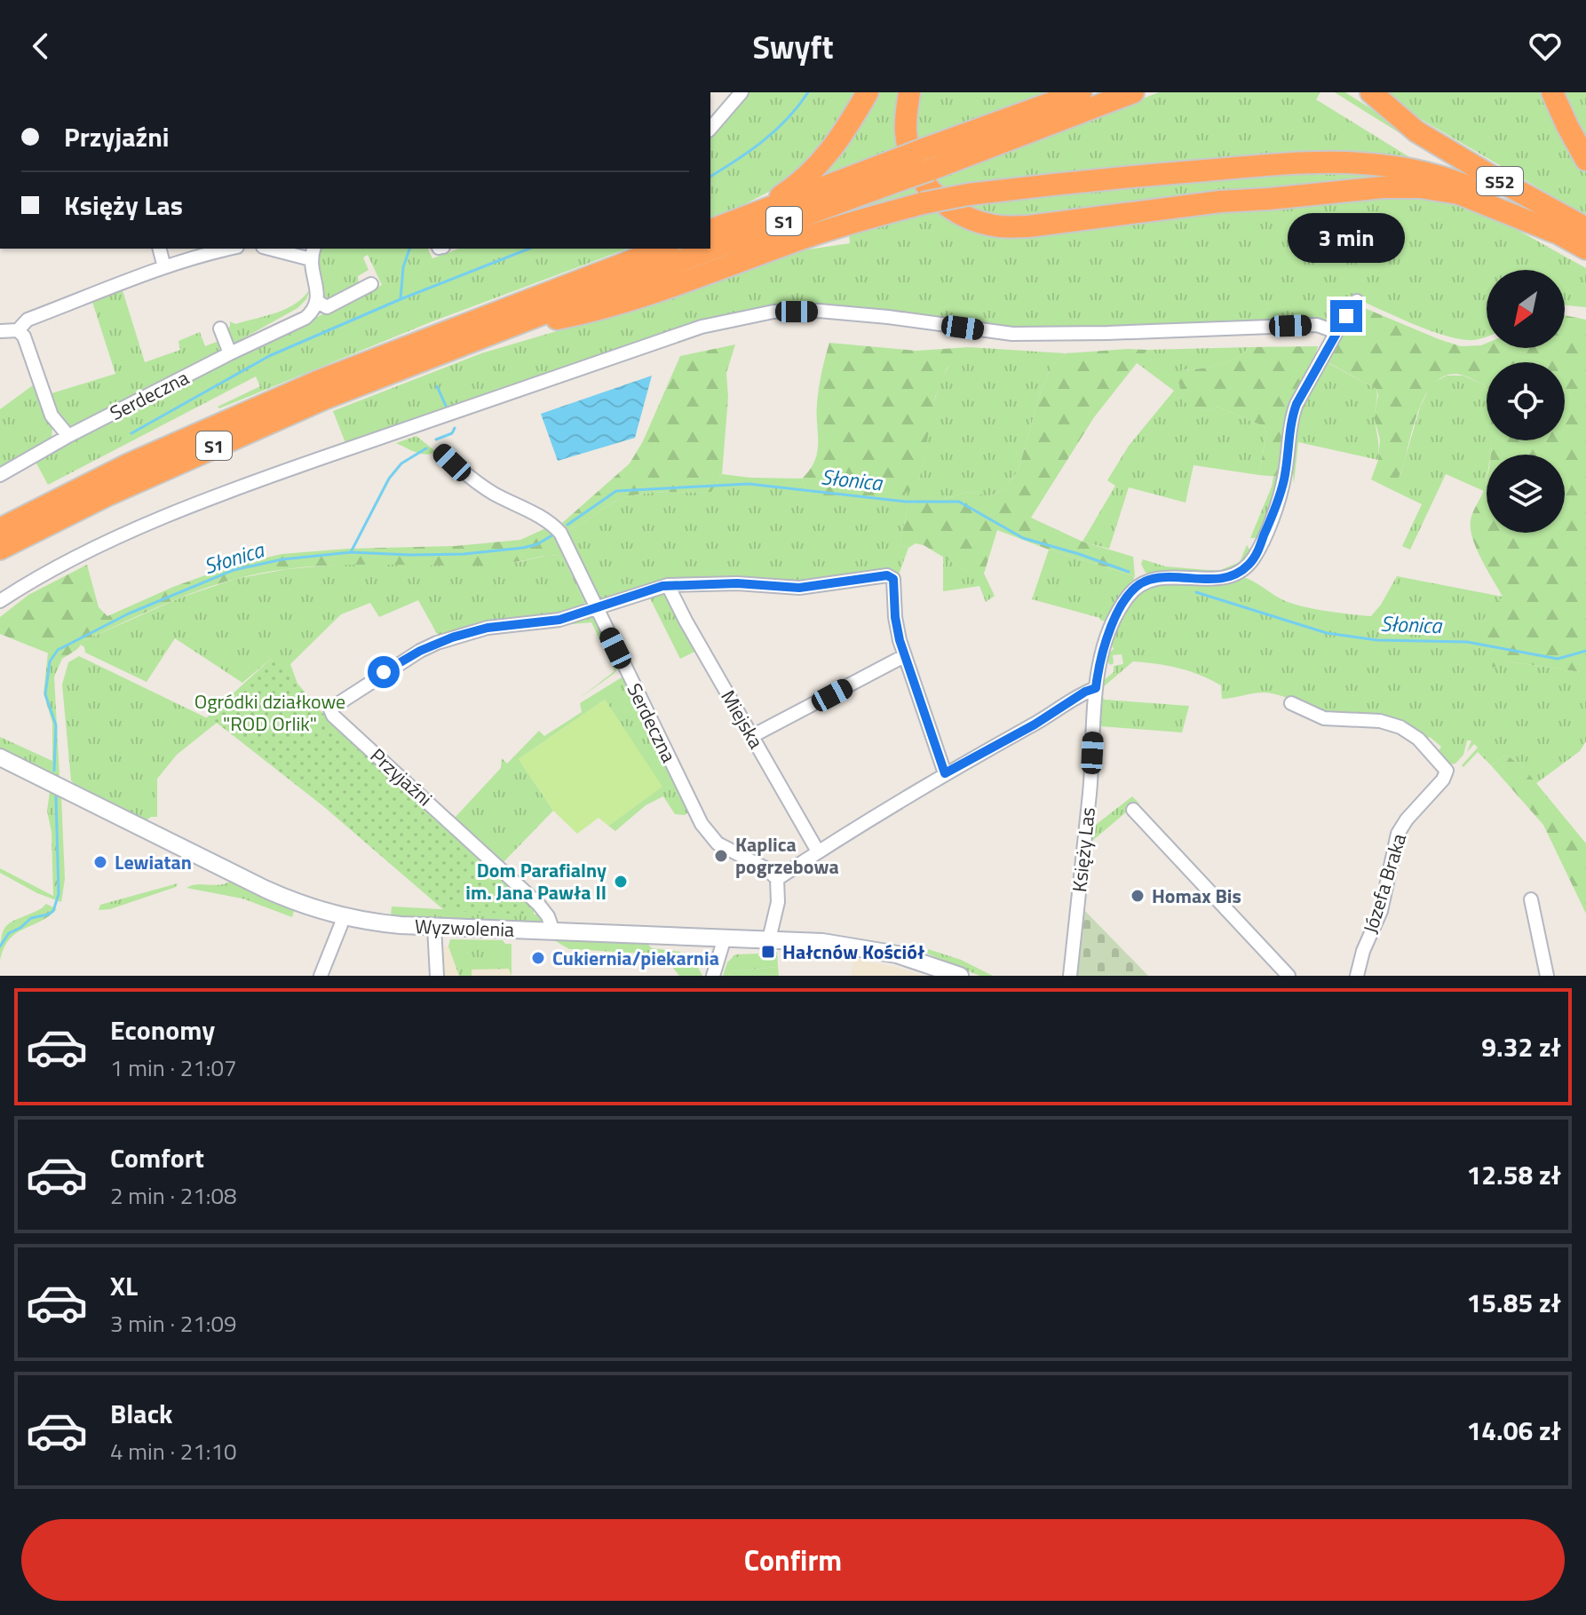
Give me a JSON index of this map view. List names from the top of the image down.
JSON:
{
  "streets": {
    "highway": ["S52", "S1"],
    "street": [
      "Serdeczna",
      "Miejska",
      "Przyjaźni",
      "Księży Las",
      "Józefa Braka",
      "Wyzwolenia"
    ]
  },
  "crossings": [
    ["S52", "S1"],
    ["Serdeczna", "Przyjaźni"],
    ["Przyjaźni", "Wyzwolenia"]
  ],
  "water": ["Słonica"],
  "parks": ["Ogródki działkowe \"ROD Orlik\""],
  "places": {
    "other": [
      "Kaplica pogrzebowa",
      "Lewiatan",
      "Dom Parafialny im. Jana Pawła II",
      "Homax Bis",
      "Cukiernia/piekarnia"
    ],
    "transit": ["Hałcnów Kościół"]
  },
  "north": "bottom left",
  "page": {
    "header": "Swyft",
    "banner": ["Przyjaźni", "Księży Las"],
    "bubble": "3 min",
    "list": [
      {
        "name": "Economy",
        "note": "1 min · 21:07",
        "value": "9.32 zł"
      },
      {
        "name": "Comfort",
        "note": "2 min · 21:08",
        "value": "12.58 zł"
      },
      {
        "name": "XL",
        "note": "3 min · 21:09",
        "value": "15.85 zł"
      },
      {
        "name": "Black",
        "note": "4 min · 21:10",
        "value": "14.06 zł"
      }
    ],
    "buttons": "Confirm"
  }
}
